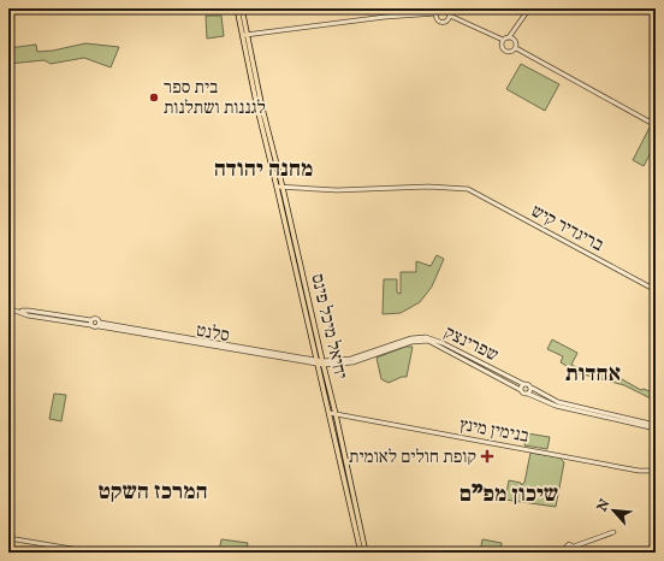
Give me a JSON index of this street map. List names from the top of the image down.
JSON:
{
  "streets": {
    "main road": ["יחיאל מיכל פינס"],
    "street": [
      "בריגדיר קיש",
      "סלנט",
      "שפרינצק",
      "בנימין מינץ"
    ]
  },
  "crossings": [
    ["בריגדיר קיש", "יחיאל מיכל פינס"],
    ["יחיאל מיכל פינס", "סלנט"],
    ["יחיאל מיכל פינס", "שפרינצק"],
    ["יחיאל מיכל פינס", "בנימין מינץ"],
    ["סלנט", "שפרינצק"]
  ],
  "districts": [
    "מחנה יהודה",
    "אחדות",
    "המרכז השקט",
    "שיכון מפ\"ם"
  ],
  "places": {
    "other": ["בית ספר לגננות ושתלנות"],
    "health": ["קופת חולים לאומית"]
  },
  "north": "top left"
}
